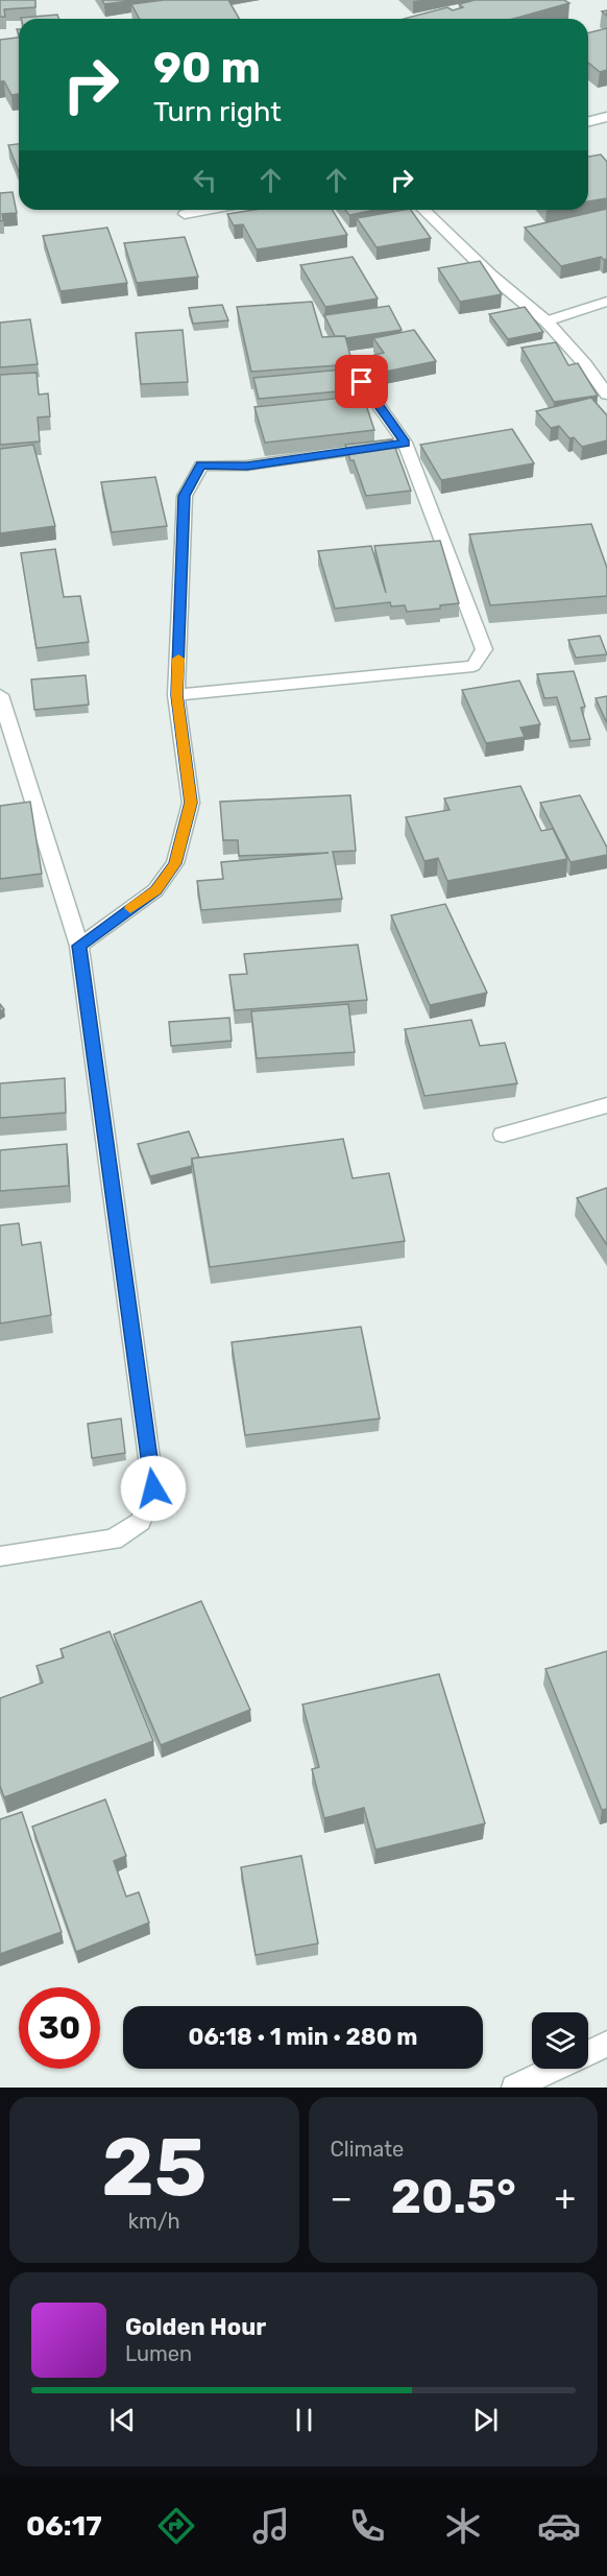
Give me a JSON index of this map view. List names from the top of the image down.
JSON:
{
  "page": {
    "turn": ["90 m", "Turn right"],
    "limit": "30",
    "trip": "06:18 · 1 min · 280 m",
    "tile": [
      ["25", "km/h"],
      "Climate"
    ],
    "heat": ["−", "20.5°", "+"],
    "song": ["Golden Hour", "Lumen"],
    "tabs": "06:17"
  }
}
